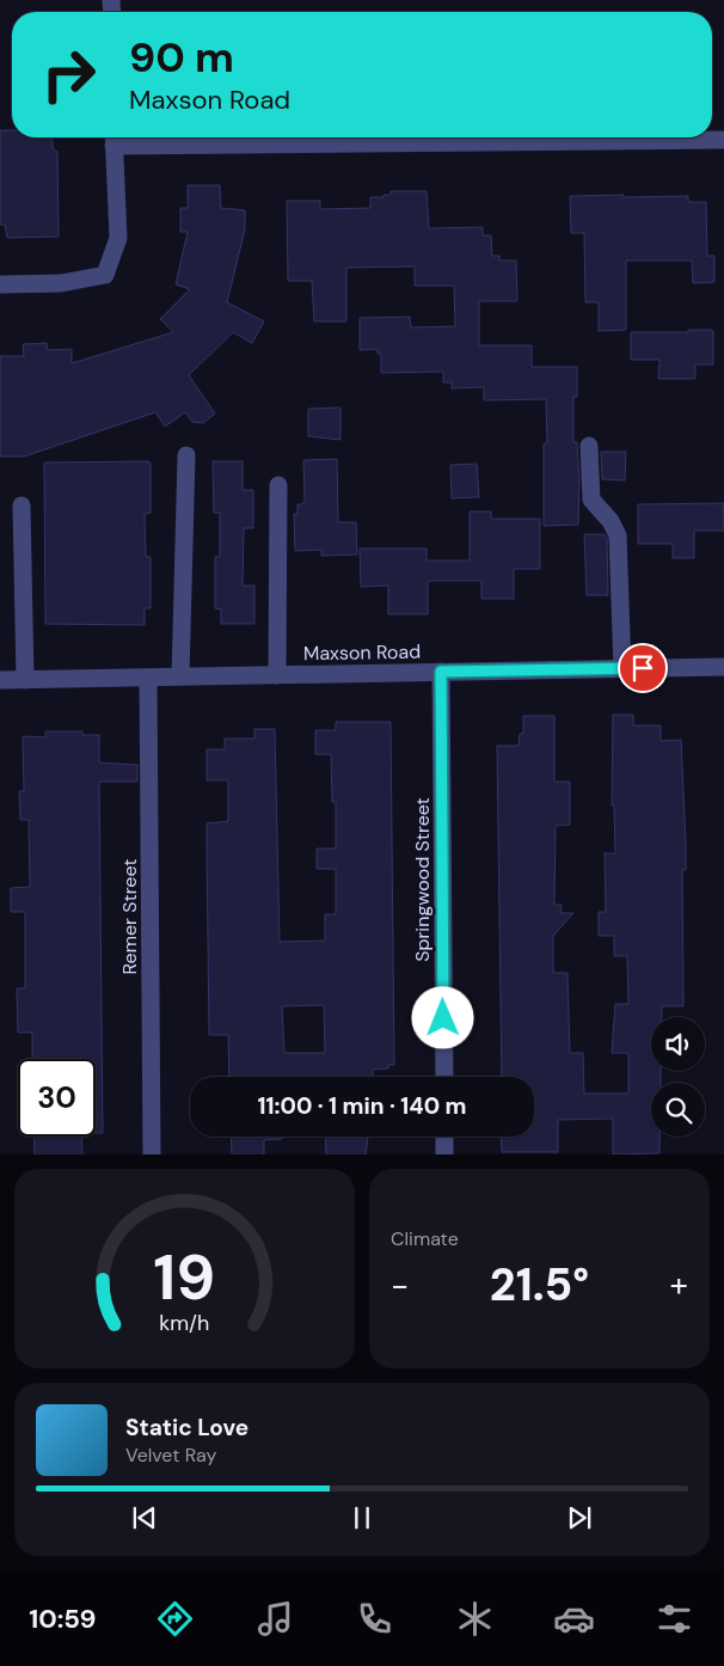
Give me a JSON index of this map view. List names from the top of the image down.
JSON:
{
  "streets": {
    "street": ["Maxson Road", "Springwood Street", "Remer Street"]
  },
  "crossings": [
    ["Maxson Road", "Springwood Street"],
    ["Maxson Road", "Remer Street"]
  ],
  "page": {
    "turn": ["90 m", "Maxson Road"],
    "limit": "30",
    "trip": "11:00 · 1 min · 140 m",
    "tile": "Climate",
    "heat": ["−", "21.5°", "+"],
    "song": ["Static Love", "Velvet Ray"],
    "tabs": "10:59",
    "gauge": ["19", "km/h"]
  }
}
